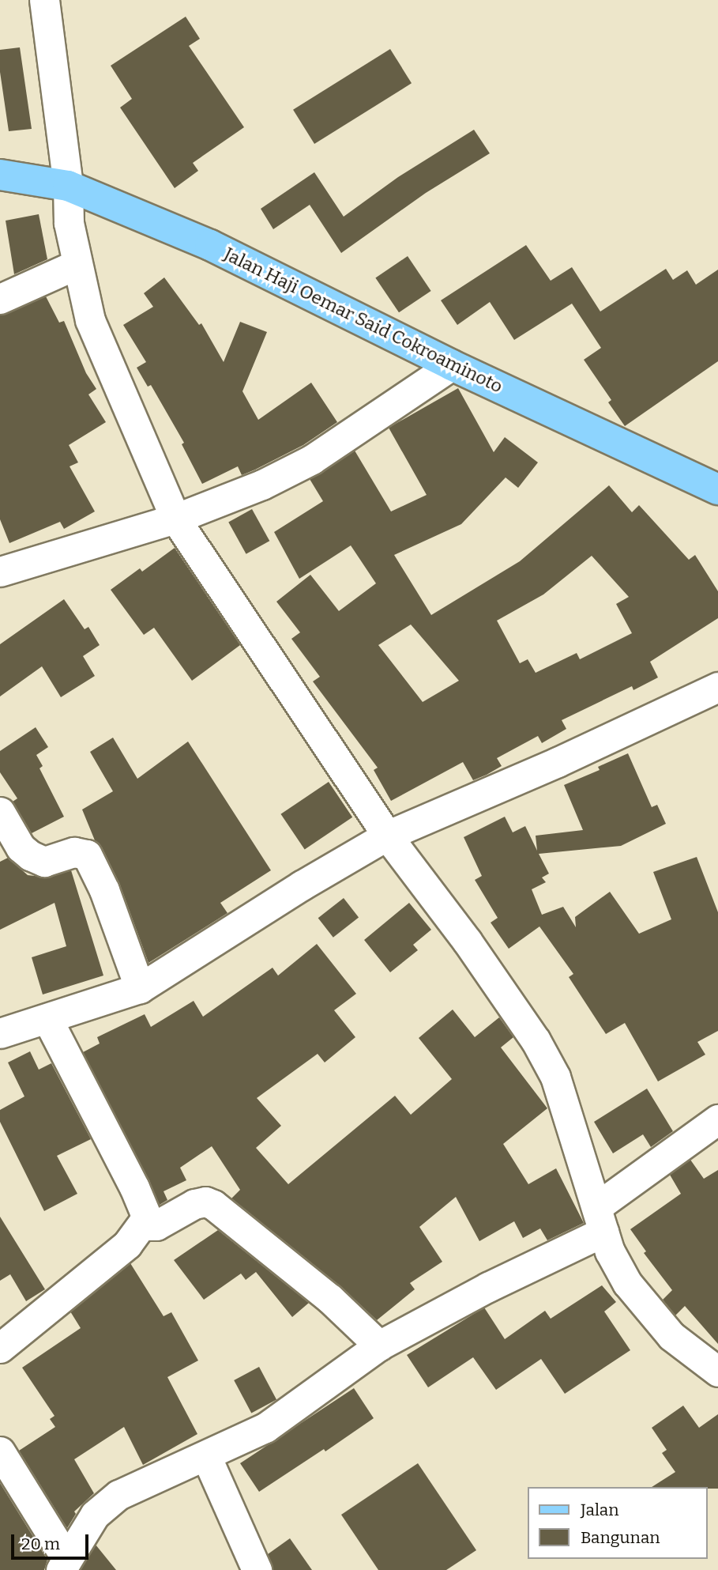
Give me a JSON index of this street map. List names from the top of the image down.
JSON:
{
  "streets": {
    "main road": ["Jalan Haji Oemar Said Cokroaminoto"]
  },
  "legend": ["Jalan", "Bangunan"],
  "scale_bar": "20 m"
}
